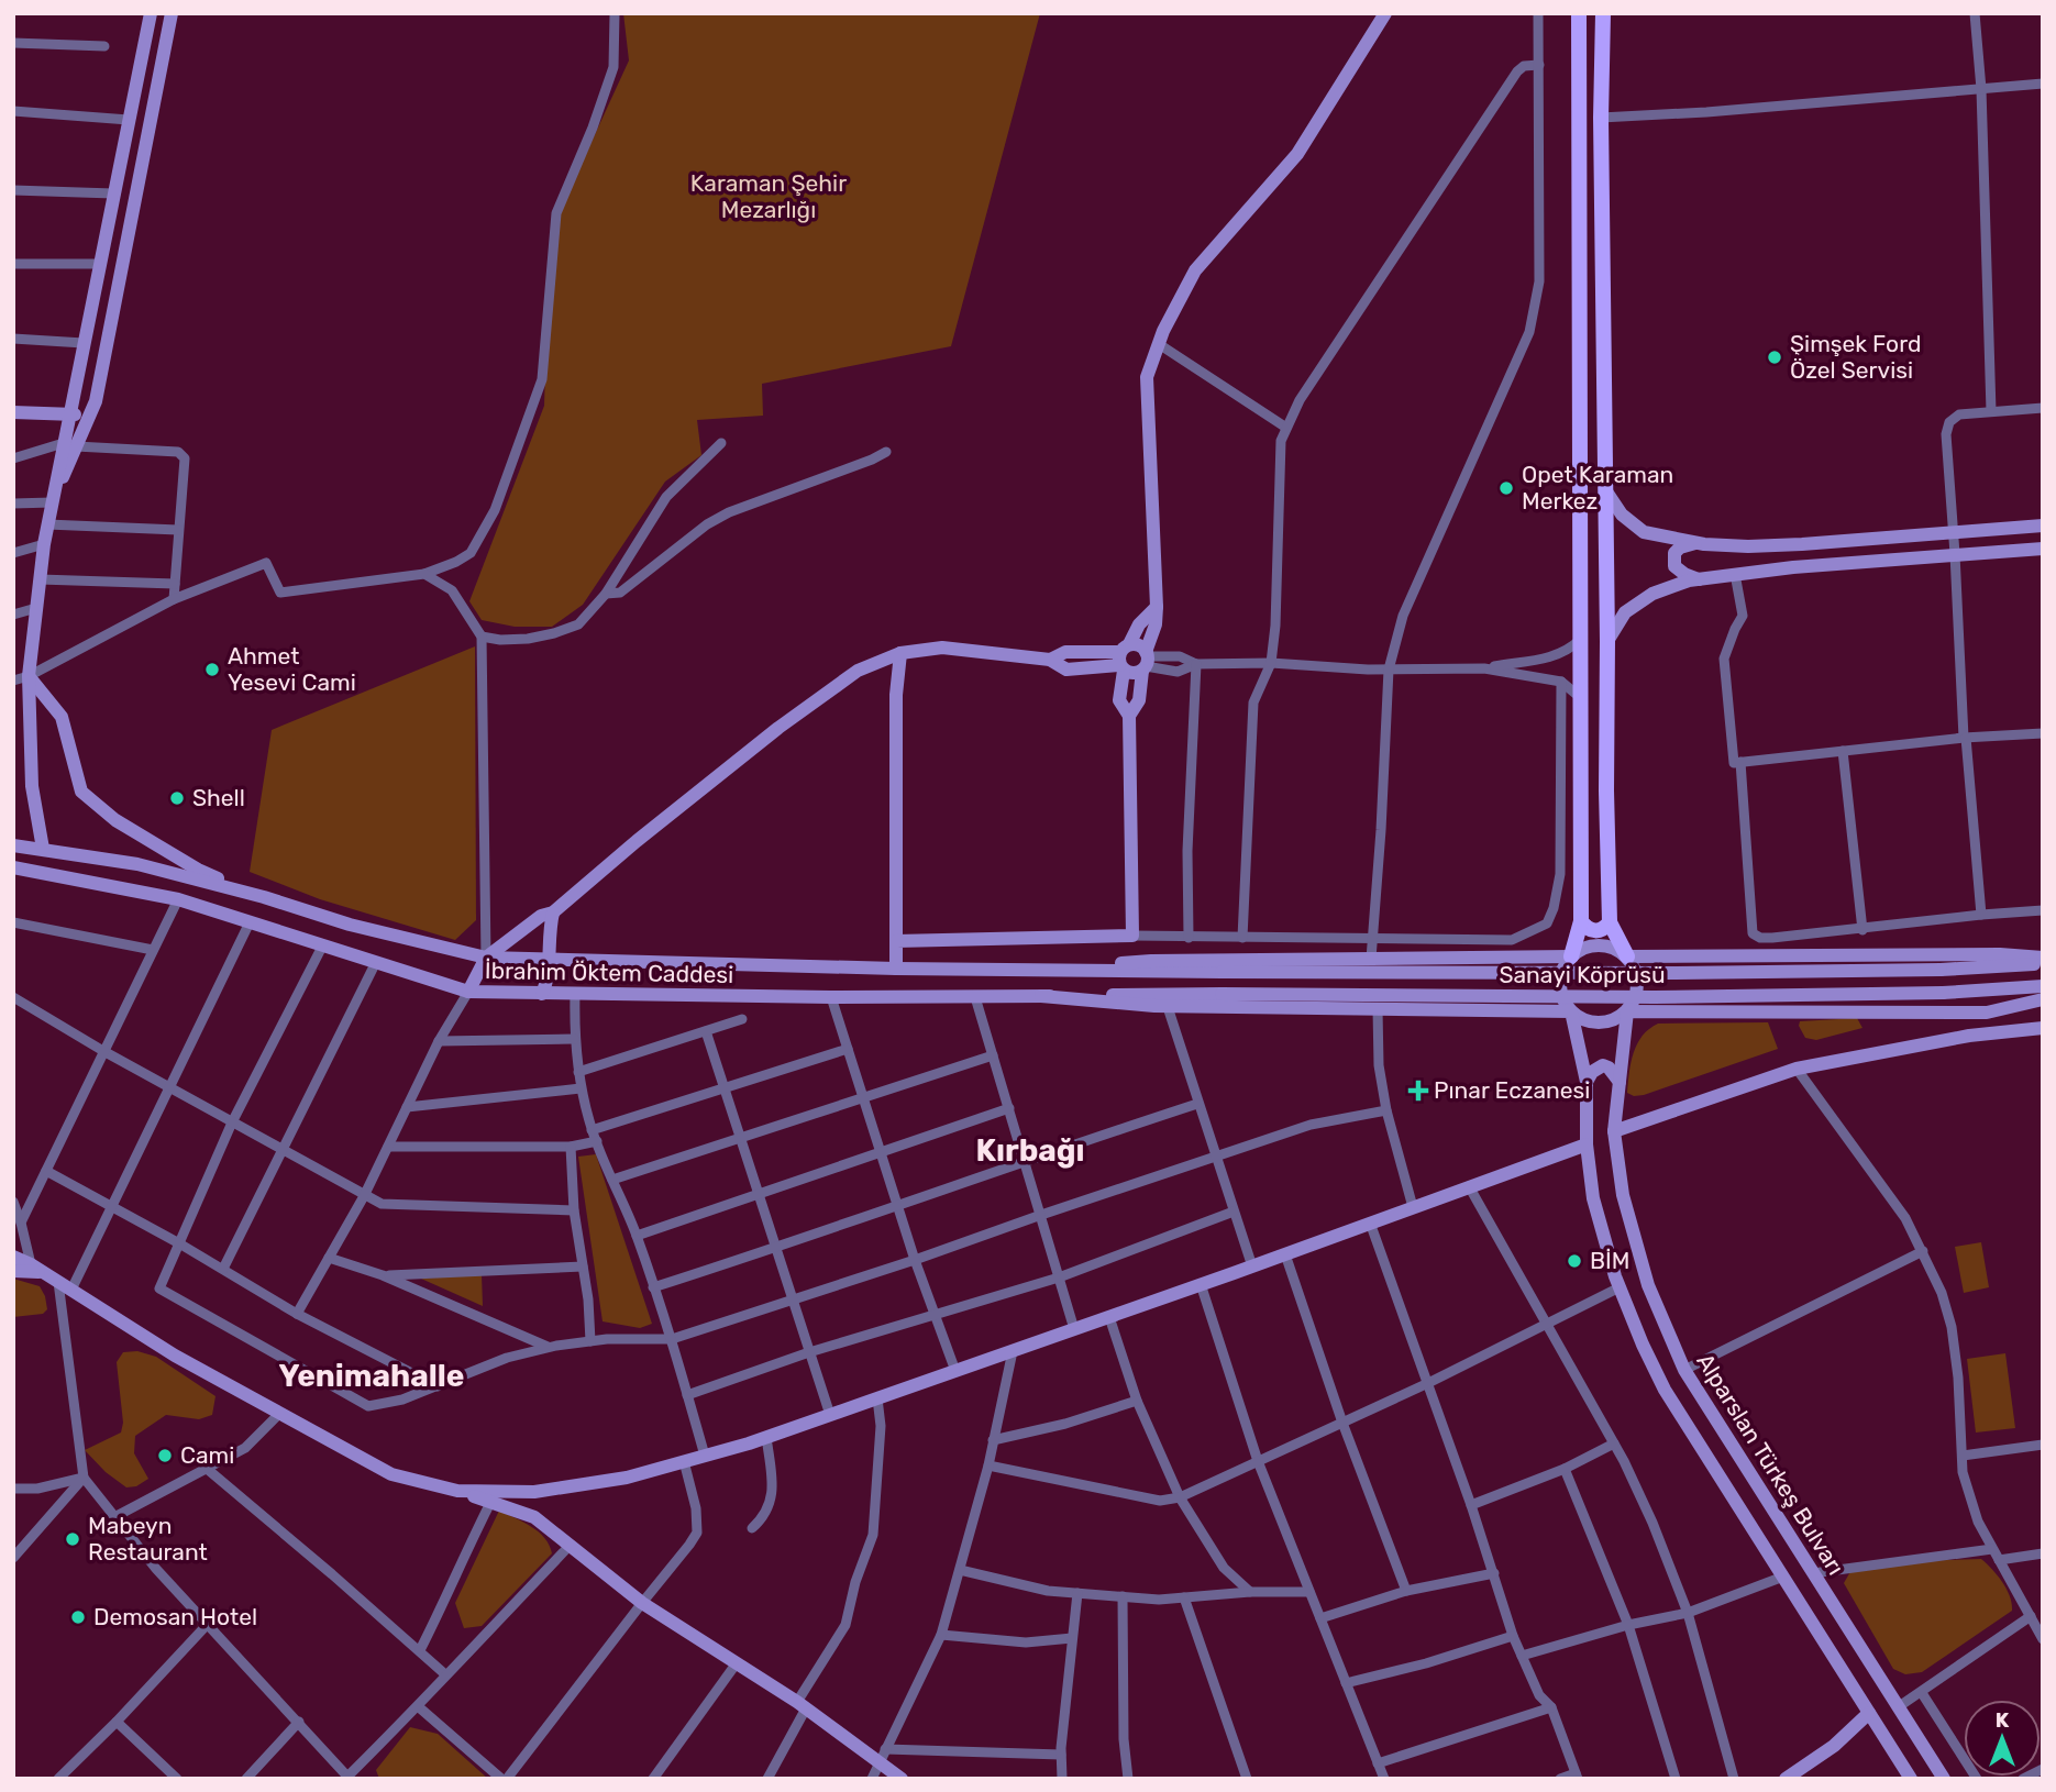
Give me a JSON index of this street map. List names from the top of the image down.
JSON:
{
  "streets": {
    "main road": ["İbrahim Öktem Caddesi", "Sanayi Köprüsü", "Alparslan Türkeş Bulvarı"]
  },
  "crossings": [
    ["İbrahim Öktem Caddesi", "Sanayi Köprüsü"]
  ],
  "districts": ["Kırbağı", "Yenimahalle"],
  "parks": ["Karaman Şehir Mezarlığı"],
  "places": {
    "other": [
      "Şimşek Ford Özel Servisi",
      "Opet Karaman Merkez",
      "Ahmet Yesevi Cami",
      "Shell",
      "BİM",
      "Cami",
      "Mabeyn Restaurant",
      "Demosan Hotel"
    ],
    "health": ["Pınar Eczanesi"]
  },
  "north": "top"
}
